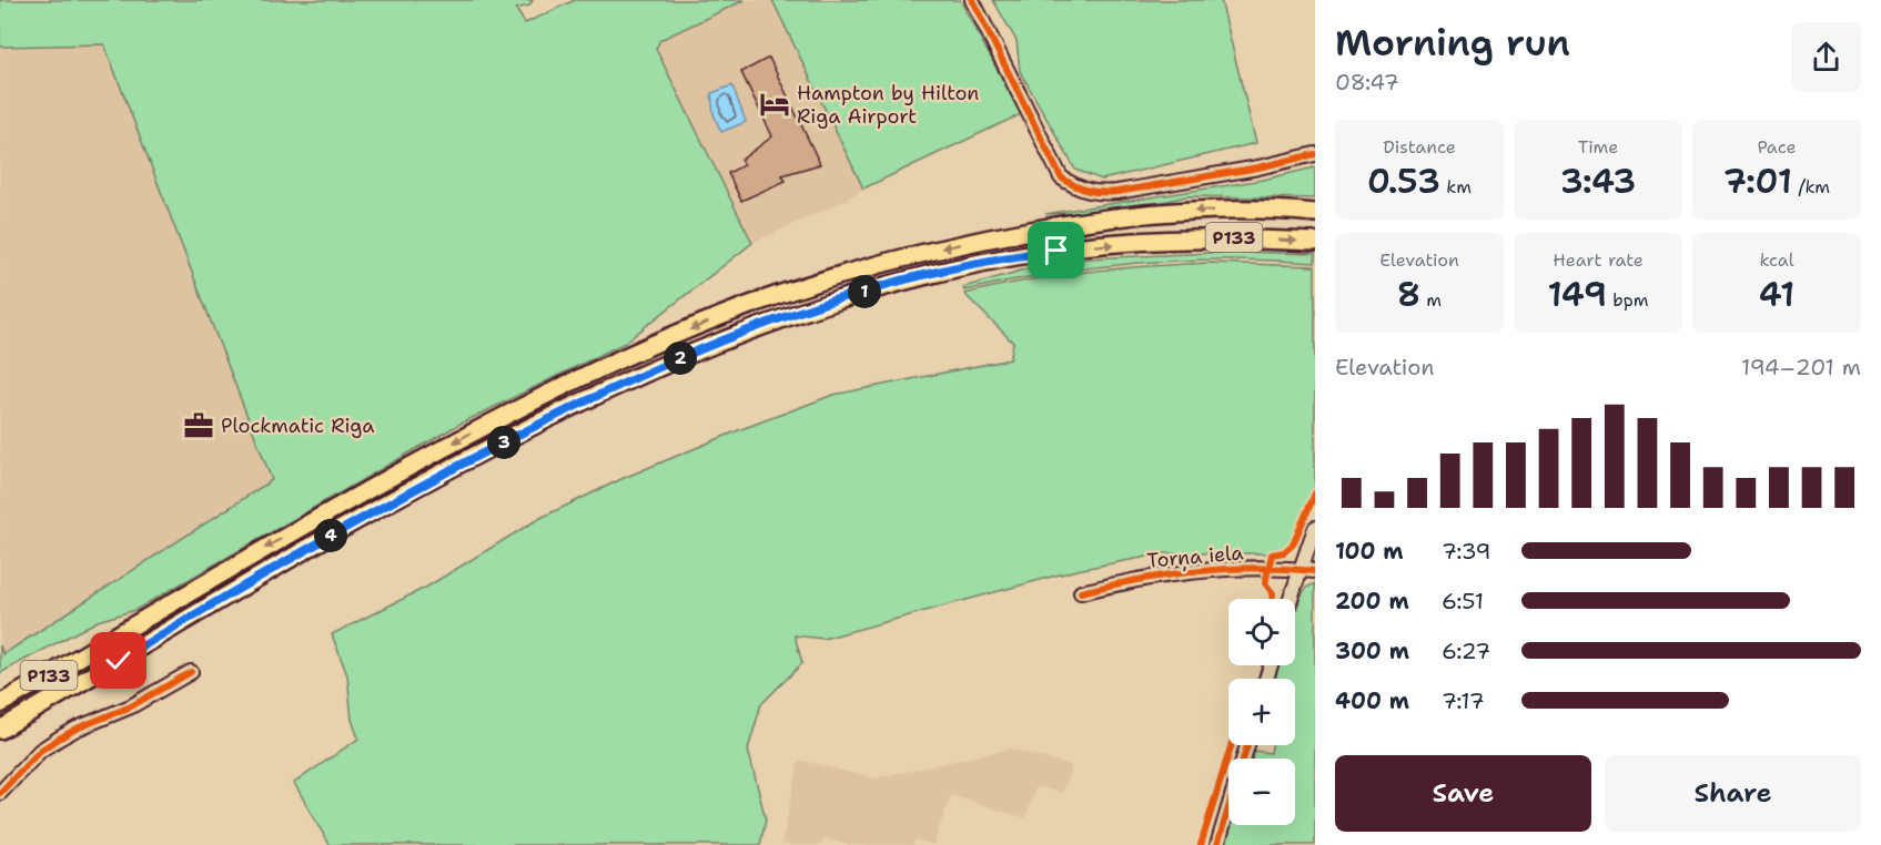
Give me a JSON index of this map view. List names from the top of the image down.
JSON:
{
  "streets": {
    "main road": ["P133"],
    "street": ["Torņa iela"]
  },
  "places": {
    "hotel": ["Hampton by Hilton Riga Airport"],
    "office": ["Plockmatic Riga"]
  },
  "page": {
    "heading": ["Morning run", "08:47"],
    "stats": [
      ["Distance", "0.53 km"],
      ["Time", "3:43"],
      ["Pace", "7:01 /km"],
      ["Elevation", "8 m"],
      ["Heart rate", "149 bpm"],
      ["kcal", "41"]
    ],
    "pins": [
      "1",
      "2",
      "3",
      "4"
    ],
    "chart": ["Elevation", "194–201 m"],
    "list": [
      {
        "name": "100 m",
        "note": "7:39"
      },
      {
        "name": "200 m",
        "note": "6:51"
      },
      {
        "name": "300 m",
        "note": "6:27"
      },
      {
        "name": "400 m",
        "note": "7:17"
      }
    ],
    "map_buttons": ["+", "−"],
    "buttons": ["Save", "Share"]
  }
}
